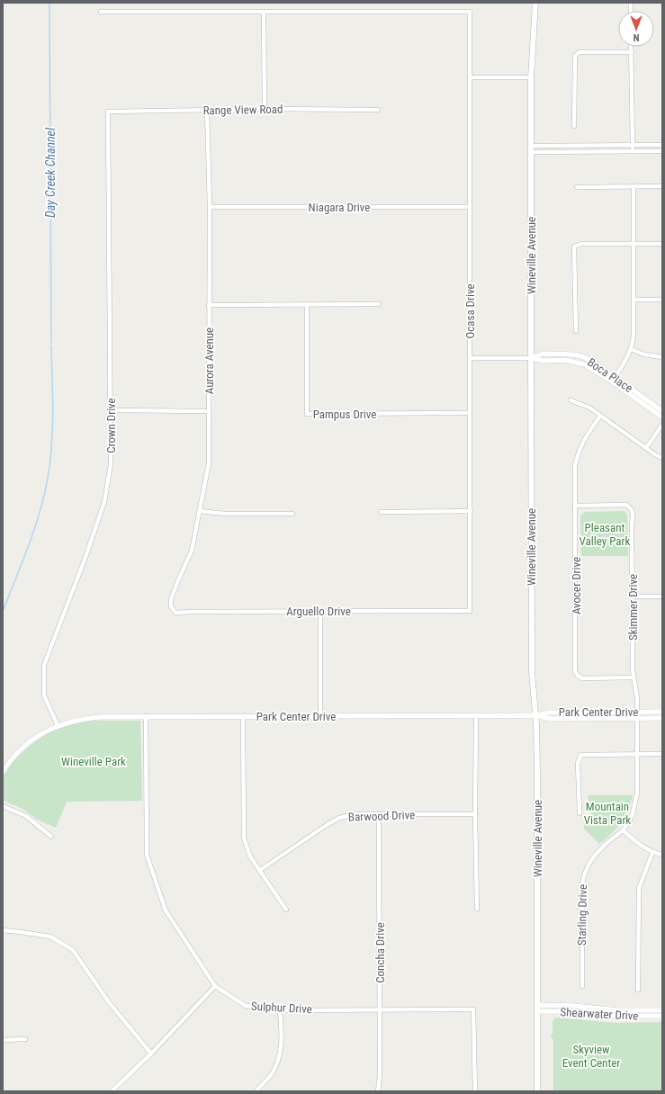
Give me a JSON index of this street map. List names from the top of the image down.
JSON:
{
  "streets": {
    "main road": ["Wineville Avenue"],
    "street": [
      "Range View Road",
      "Niagara Drive",
      "Ocasa Drive",
      "Aurora Avenue",
      "Boca Place",
      "Pampus Drive",
      "Crown Drive",
      "Avocer Drive",
      "Skimmer Drive",
      "Arguello Drive",
      "Park Center Drive",
      "Barwood Drive",
      "Starling Drive",
      "Concha Drive",
      "Sulphur Drive",
      "Shearwater Drive"
    ]
  },
  "crossings": [
    ["Range View Road", "Aurora Avenue"],
    ["Range View Road", "Crown Drive"],
    ["Niagara Drive", "Ocasa Drive"],
    ["Niagara Drive", "Aurora Avenue"],
    ["Wineville Avenue", "Boca Place"],
    ["Wineville Avenue", "Park Center Drive"],
    ["Wineville Avenue", "Shearwater Drive"],
    ["Ocasa Drive", "Boca Place"],
    ["Ocasa Drive", "Pampus Drive"],
    ["Ocasa Drive", "Arguello Drive"],
    ["Aurora Avenue", "Arguello Drive"],
    ["Crown Drive", "Park Center Drive"],
    ["Avocer Drive", "Skimmer Drive"],
    ["Skimmer Drive", "Park Center Drive"],
    ["Skimmer Drive", "Starling Drive"],
    ["Park Center Drive", "Starling Drive"],
    ["Park Center Drive", "Sulphur Drive"],
    ["Barwood Drive", "Concha Drive"],
    ["Concha Drive", "Sulphur Drive"]
  ],
  "water": ["Day Creek Channel"],
  "parks": [
    "Pleasant Valley Park",
    "Wineville Park",
    "Mountain Vista Park",
    "Skyview Event Center"
  ],
  "north": "bottom"
}
